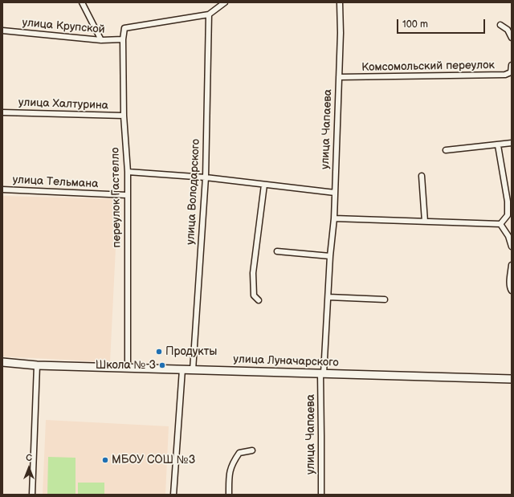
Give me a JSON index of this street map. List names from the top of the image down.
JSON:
{
  "streets": {
    "main road": ["улица Луначарского"],
    "street": [
      "улица Крупской",
      "Комсомольский переулок",
      "улица Халтурина",
      "улица Чапаева",
      "улица Тельмана",
      "улица Володарского",
      "переулок Гастелло"
    ]
  },
  "crossings": [
    ["улица Крупской", "переулок Гастелло"],
    ["Комсомольский переулок", "улица Чапаева"],
    ["улица Халтурина", "переулок Гастелло"],
    ["улица Чапаева", "улица Луначарского"],
    ["улица Тельмана", "переулок Гастелло"],
    ["улица Володарского", "переулок Гастелло"],
    ["улица Володарского", "улица Луначарского"],
    ["переулок Гастелло", "улица Луначарского"]
  ],
  "places": ["Продукты", "Школа № 3", "МБОУ СОШ №3"],
  "scale_bar": "100 m",
  "north": "top"
}
